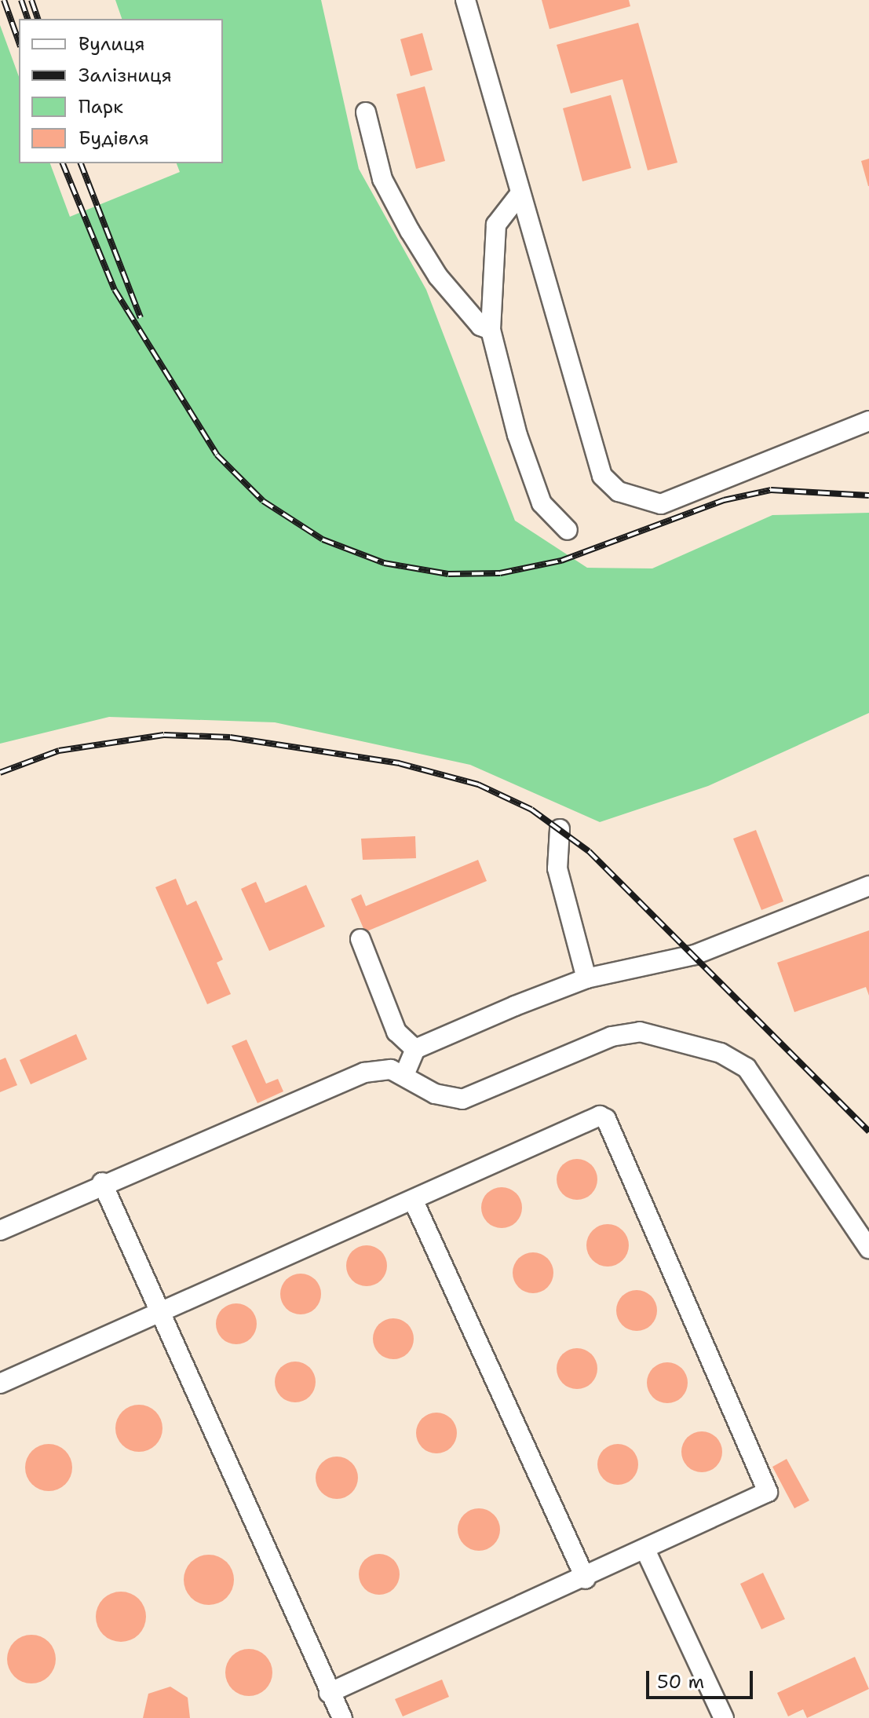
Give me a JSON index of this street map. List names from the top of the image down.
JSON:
{
  "legend": [
    "Вулиця",
    "Залізниця",
    "Парк",
    "Будівля"
  ],
  "scale_bar": "50 m"
}
